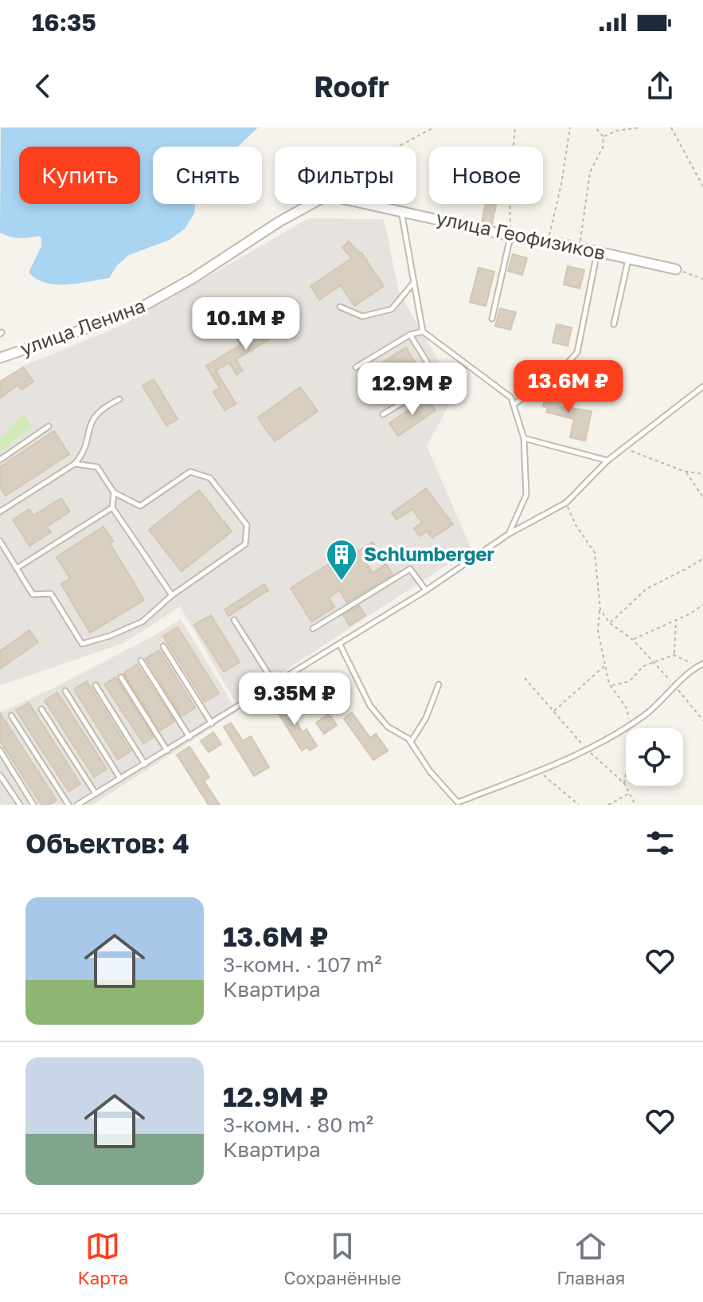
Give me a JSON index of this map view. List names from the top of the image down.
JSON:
{
  "streets": {
    "street": ["улица Геофизиков", "улица Ленина"]
  },
  "places": {
    "building": ["Schlumberger"]
  },
  "page": {
    "status": "16:35",
    "header": "Roofr",
    "chip": [
      "Купить",
      "Снять",
      "Фильтры",
      "Новое"
    ],
    "price": [
      "10.1M ₽",
      "13.6M ₽",
      "12.9M ₽",
      "9.35M ₽"
    ],
    "heading": "Объектов: 4",
    "list": [
      {
        "name": "13.6M ₽",
        "note": "3-комн. · 107 m² · Квартира"
      },
      {
        "name": "12.9M ₽",
        "note": "3-комн. · 80 m² · Квартира"
      }
    ],
    "tabs": ["Карта", "Сохранённые", "Главная"]
  }
}
